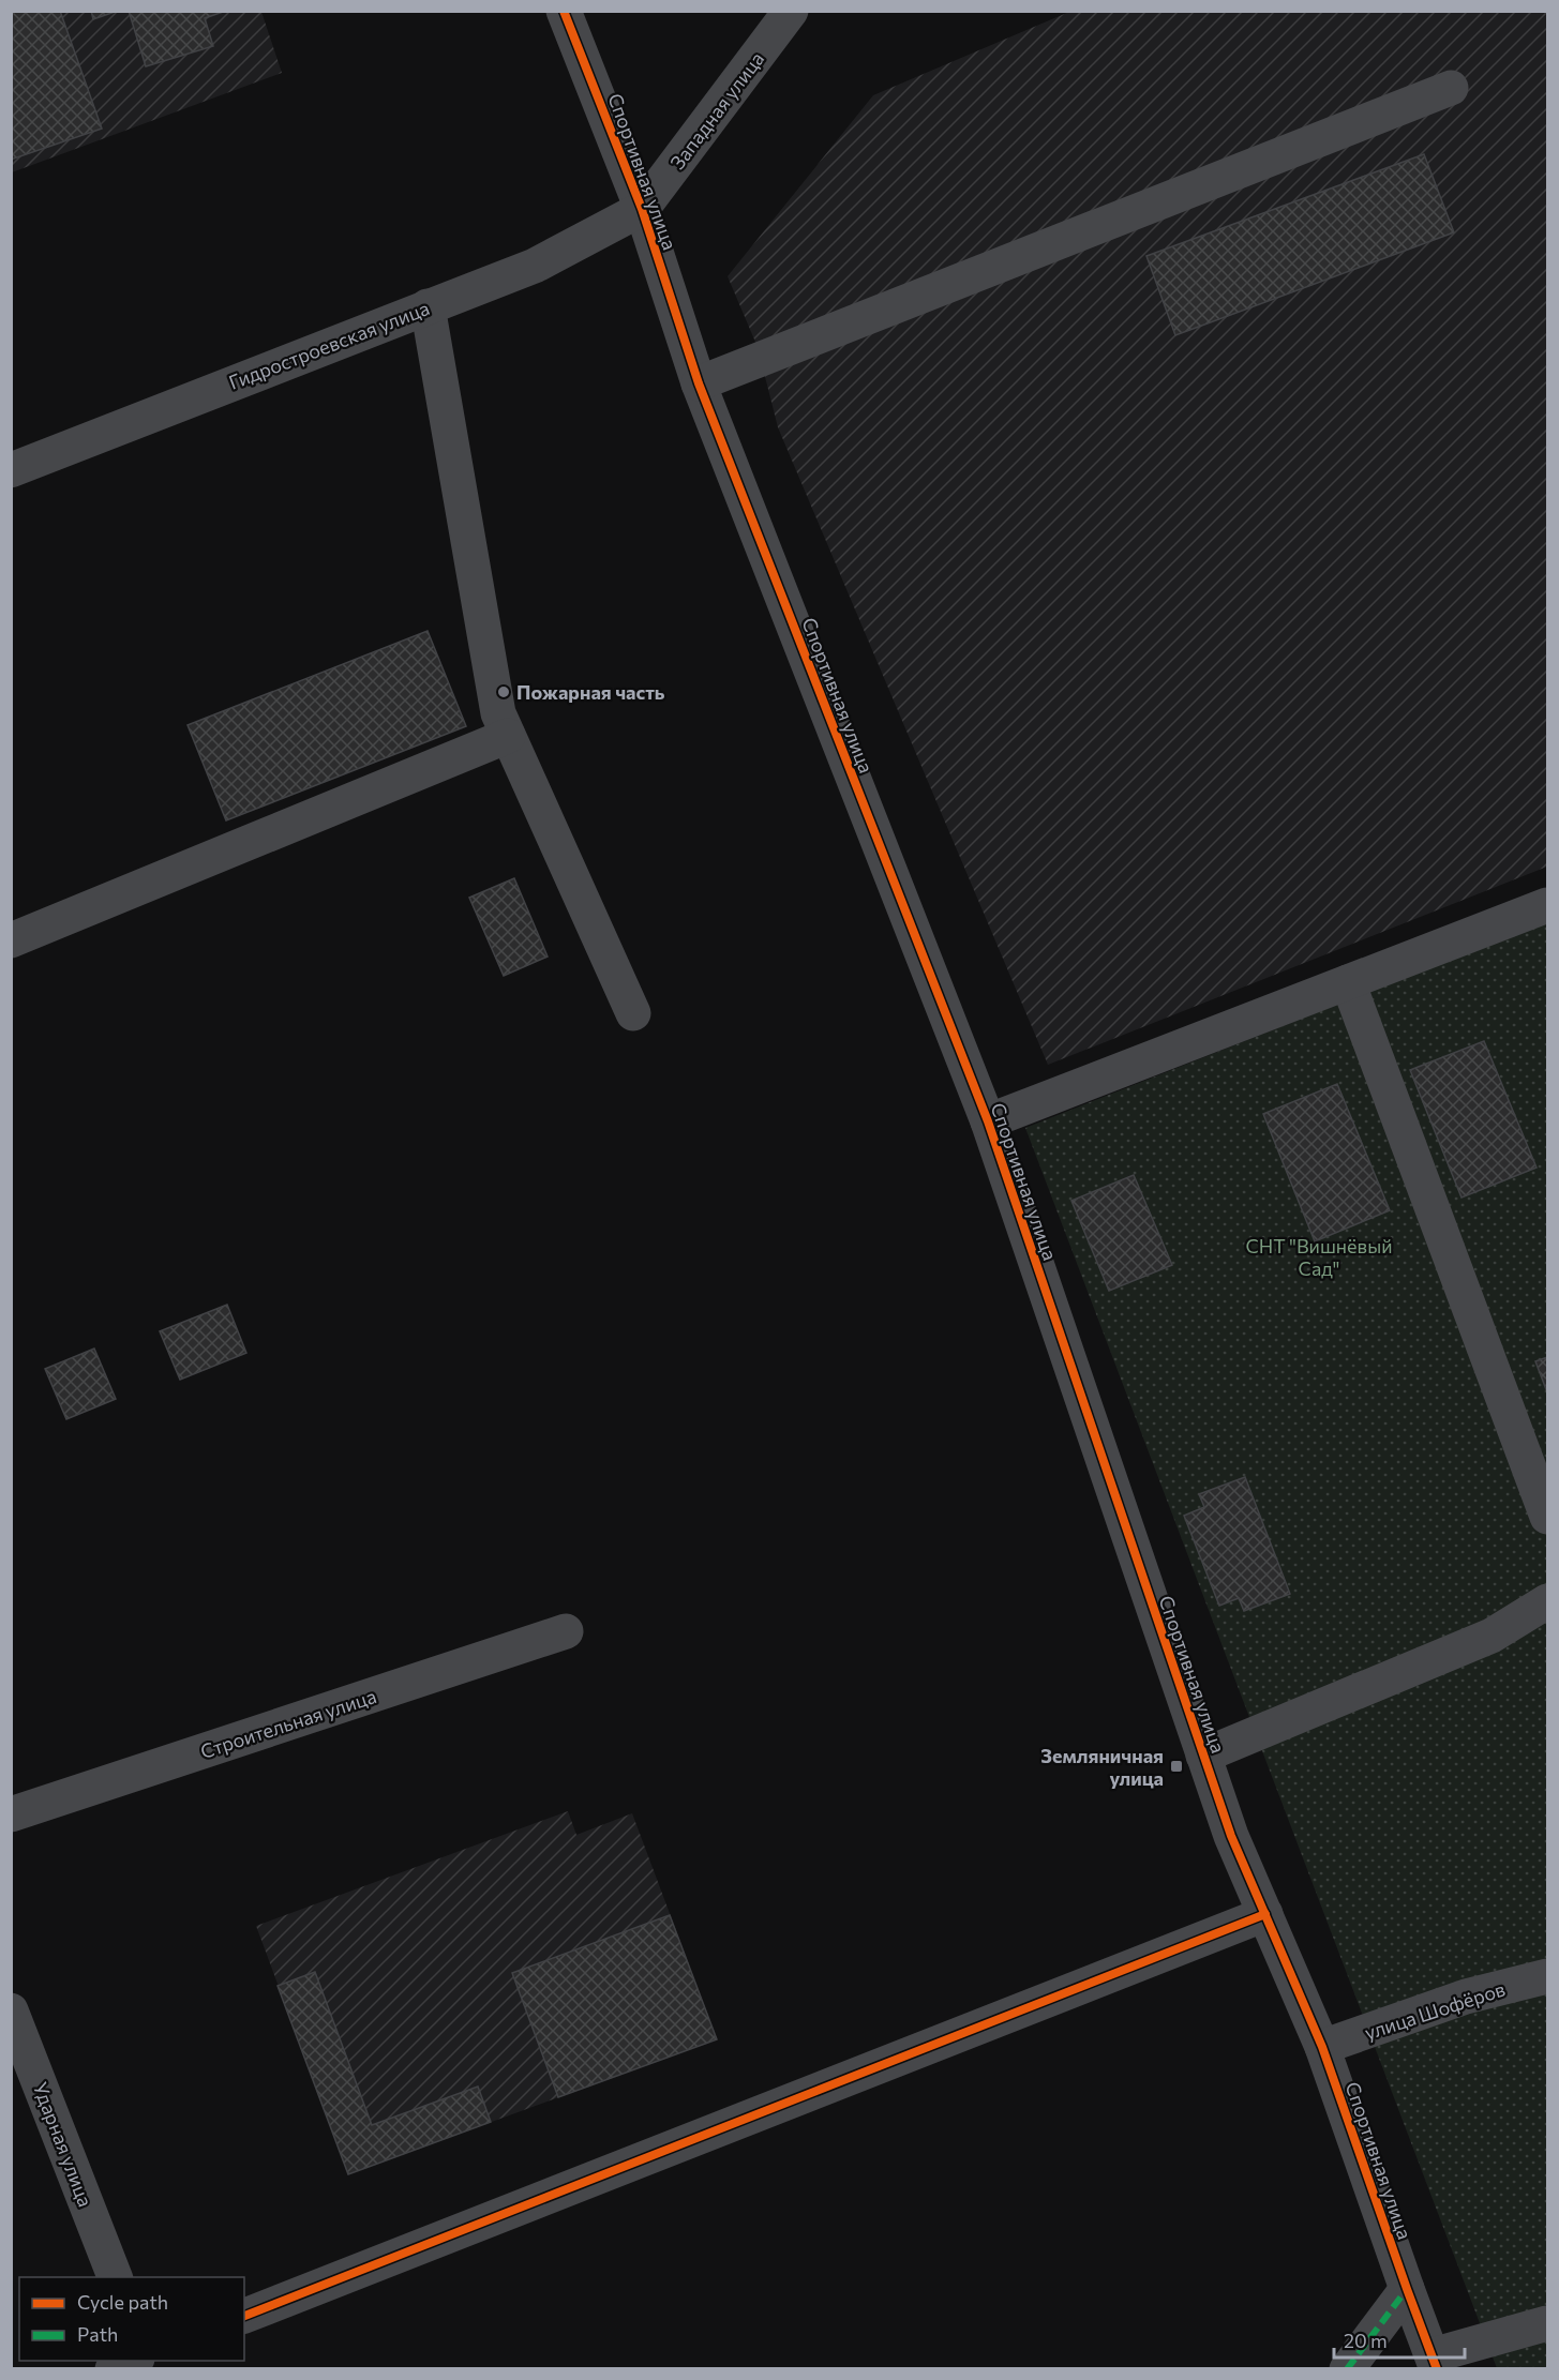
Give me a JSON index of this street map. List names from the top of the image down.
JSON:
{
  "streets": {
    "street": [
      "Западная улица",
      "Спортивная улица",
      "Гидростроевская улица",
      "Строительная улица",
      "улица Шофёров",
      "Ударная улица"
    ]
  },
  "crossings": [
    ["Западная улица", "Спортивная улица"],
    ["Западная улица", "Гидростроевская улица"],
    ["Спортивная улица", "Гидростроевская улица"],
    ["Спортивная улица", "улица Шофёров"]
  ],
  "parks": ["СНТ \"Вишнёвый Сад\""],
  "places": {
    "other": ["Пожарная часть"],
    "transit": ["Земляничная улица"]
  },
  "legend": ["Cycle path", "Path"],
  "scale_bar": "20 m"
}
